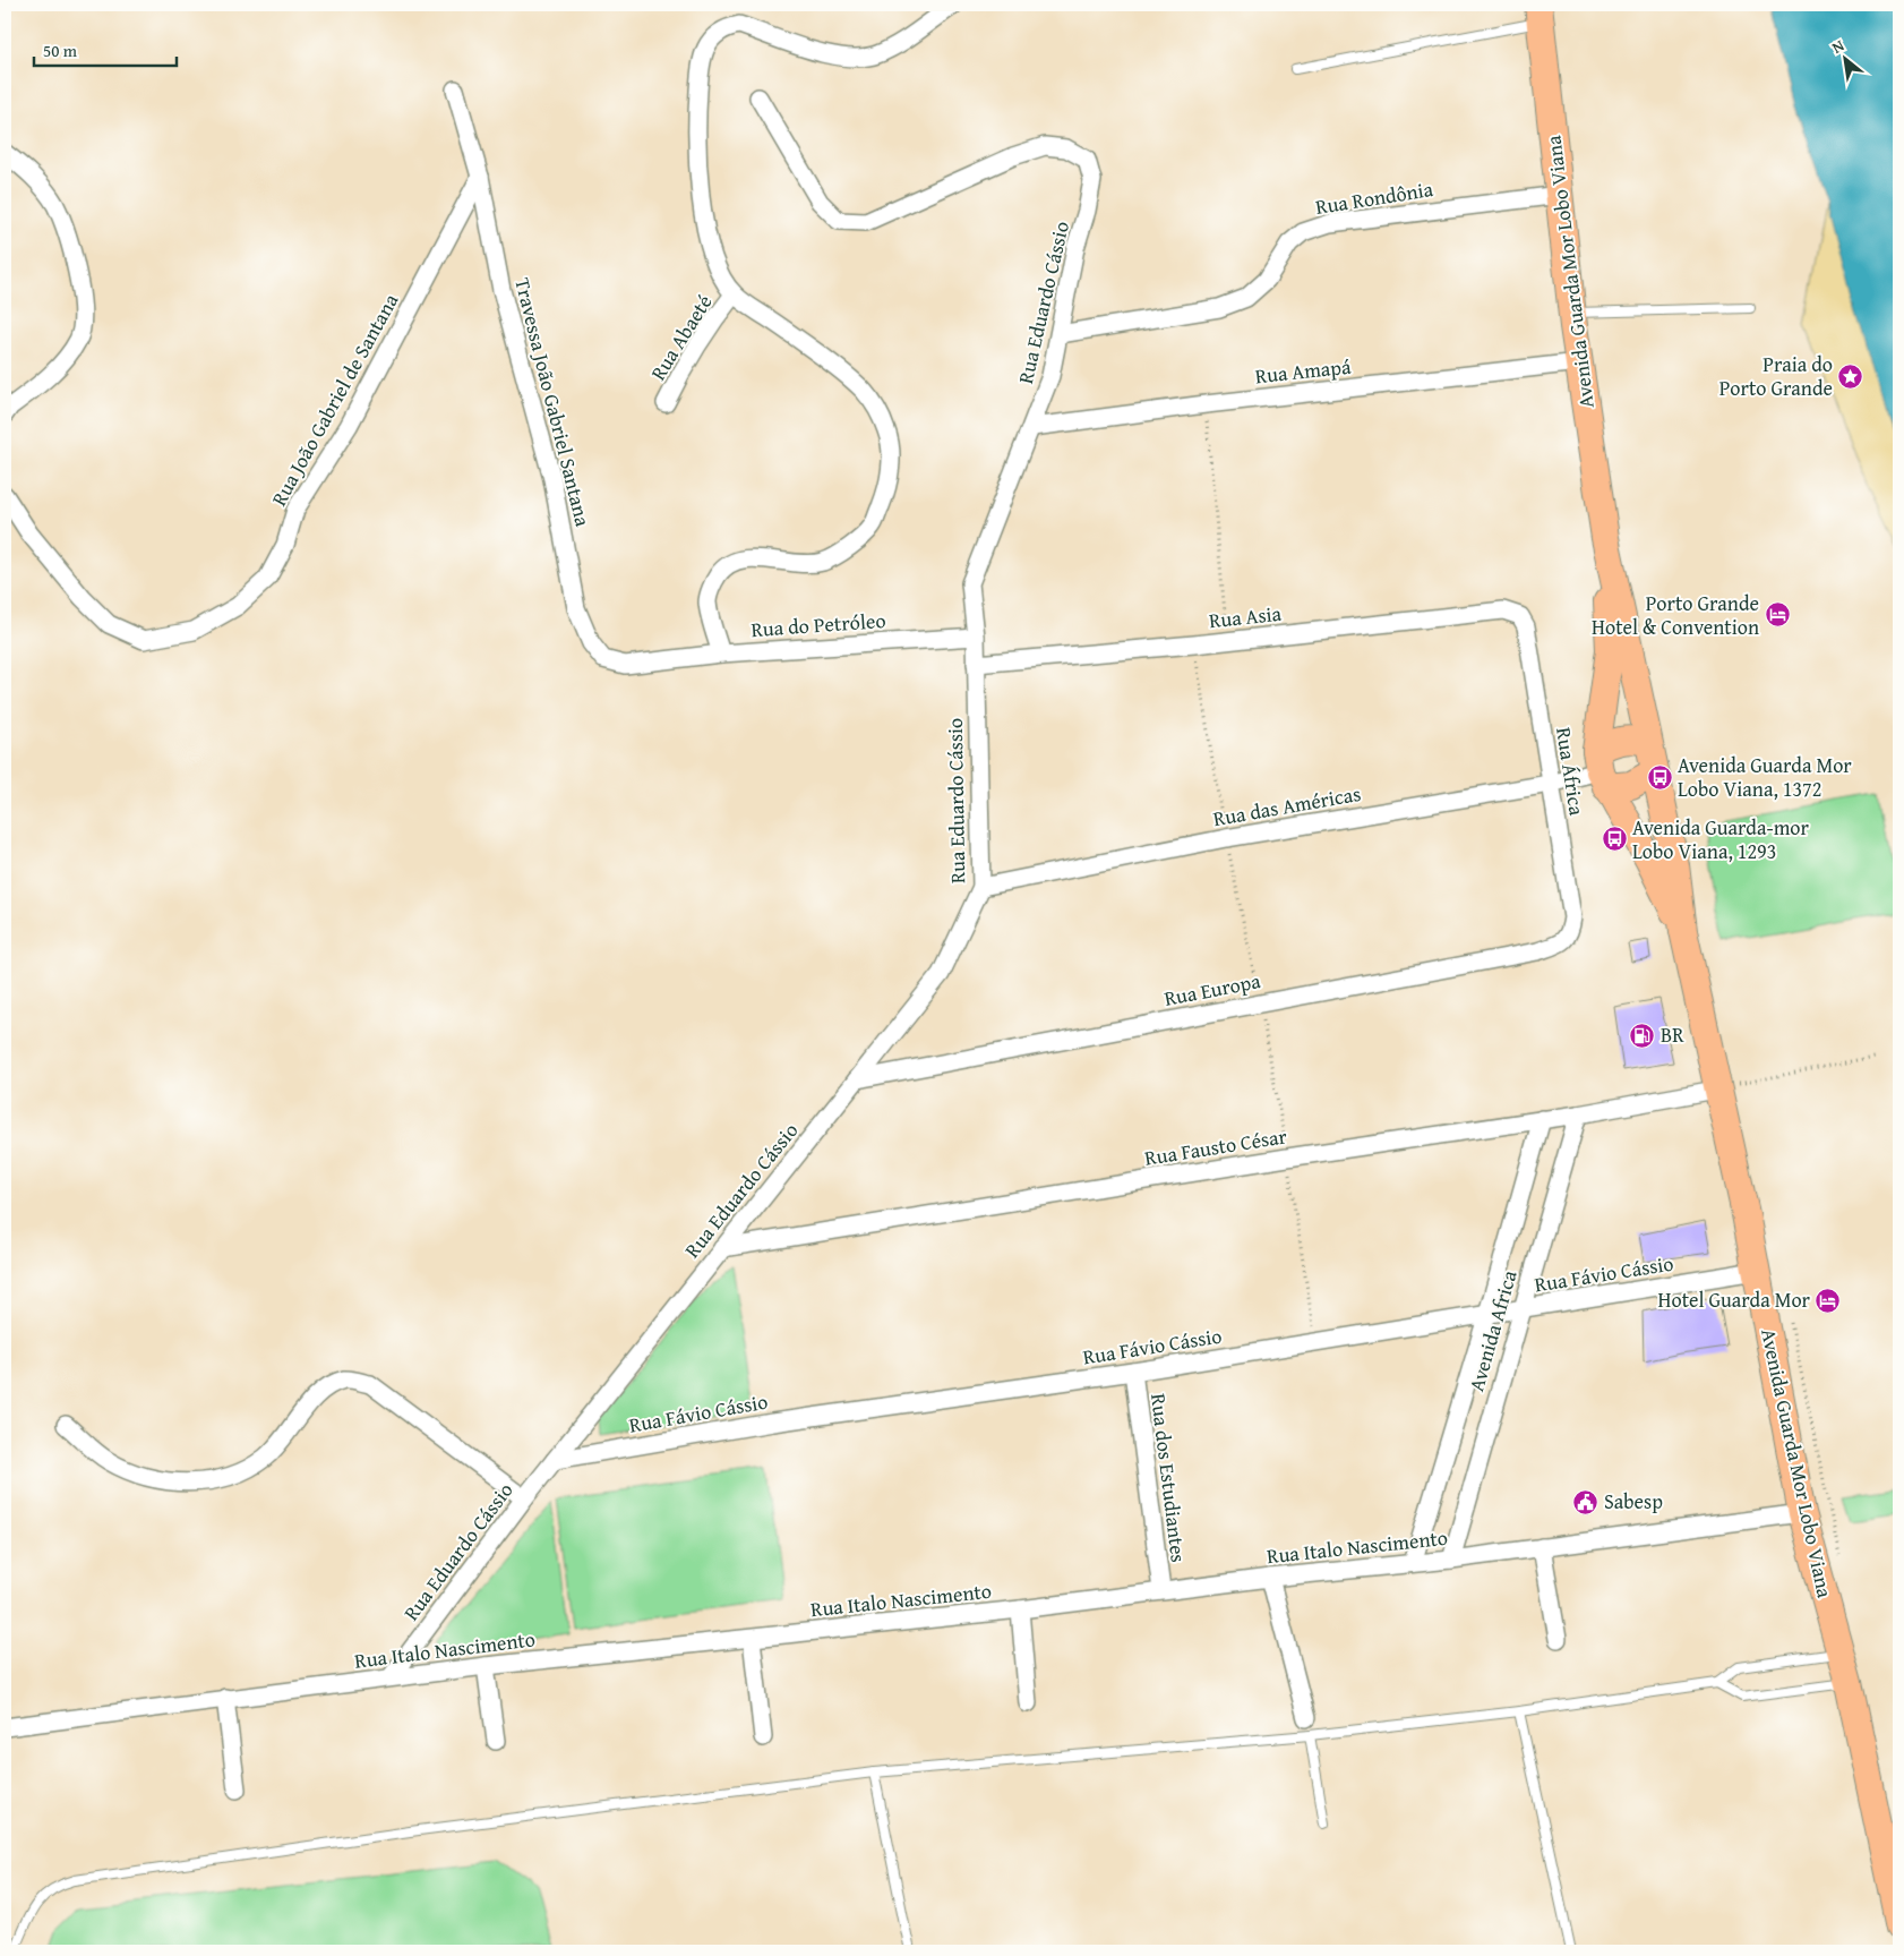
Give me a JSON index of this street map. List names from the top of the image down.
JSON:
{
  "streets": {
    "main road": ["Avenida Guarda Mor Lobo Viana"],
    "street": [
      "Rua Rondônia",
      "Rua Eduardo Cássio",
      "Rua Abaeté",
      "Rua Amapá",
      "Rua João Gabriel de Santana",
      "Travessa João Gabriel Santana",
      "Rua Asia",
      "Rua do Petróleo",
      "Rua África",
      "Rua das Américas",
      "Rua Europa",
      "Rua Fausto César",
      "Rua Fávio Cássio",
      "Avenida Africa",
      "Rua dos Estudiantes",
      "Rua Italo Nascimento"
    ]
  },
  "crossings": [
    ["Rua Rondônia", "Avenida Guarda Mor Lobo Viana"],
    ["Rua Rondônia", "Rua Eduardo Cássio"],
    ["Avenida Guarda Mor Lobo Viana", "Rua Amapá"],
    ["Avenida Guarda Mor Lobo Viana", "Rua das Américas"],
    ["Avenida Guarda Mor Lobo Viana", "Rua Fausto César"],
    ["Avenida Guarda Mor Lobo Viana", "Rua Fávio Cássio"],
    ["Avenida Guarda Mor Lobo Viana", "Rua Italo Nascimento"],
    ["Rua Eduardo Cássio", "Rua Amapá"],
    ["Rua Eduardo Cássio", "Rua Asia"],
    ["Rua Eduardo Cássio", "Rua do Petróleo"],
    ["Rua Eduardo Cássio", "Rua das Américas"],
    ["Rua Eduardo Cássio", "Rua Europa"],
    ["Rua Eduardo Cássio", "Rua Fausto César"],
    ["Rua Eduardo Cássio", "Rua Fávio Cássio"],
    ["Rua Eduardo Cássio", "Rua Italo Nascimento"],
    ["Rua João Gabriel de Santana", "Travessa João Gabriel Santana"],
    ["Travessa João Gabriel Santana", "Rua do Petróleo"],
    ["Rua Asia", "Rua África"],
    ["Rua África", "Rua das Américas"],
    ["Rua África", "Rua Europa"],
    ["Rua Fausto César", "Avenida Africa"],
    ["Rua Fávio Cássio", "Avenida Africa"],
    ["Rua Fávio Cássio", "Rua dos Estudiantes"],
    ["Avenida Africa", "Rua Italo Nascimento"],
    ["Rua dos Estudiantes", "Rua Italo Nascimento"]
  ],
  "places": {
    "place": ["Praia do Porto Grande"],
    "hotel": ["Porto Grande Hotel & Convention", "Hotel Guarda Mor"],
    "bus stop": ["Avenida Guarda Mor Lobo Viana, 1372", "Avenida Guarda-mor Lobo Viana, 1293"],
    "fuel station": ["BR"],
    "public building": ["Sabesp"]
  },
  "scale_bar": "50 m",
  "north": "top left"
}
